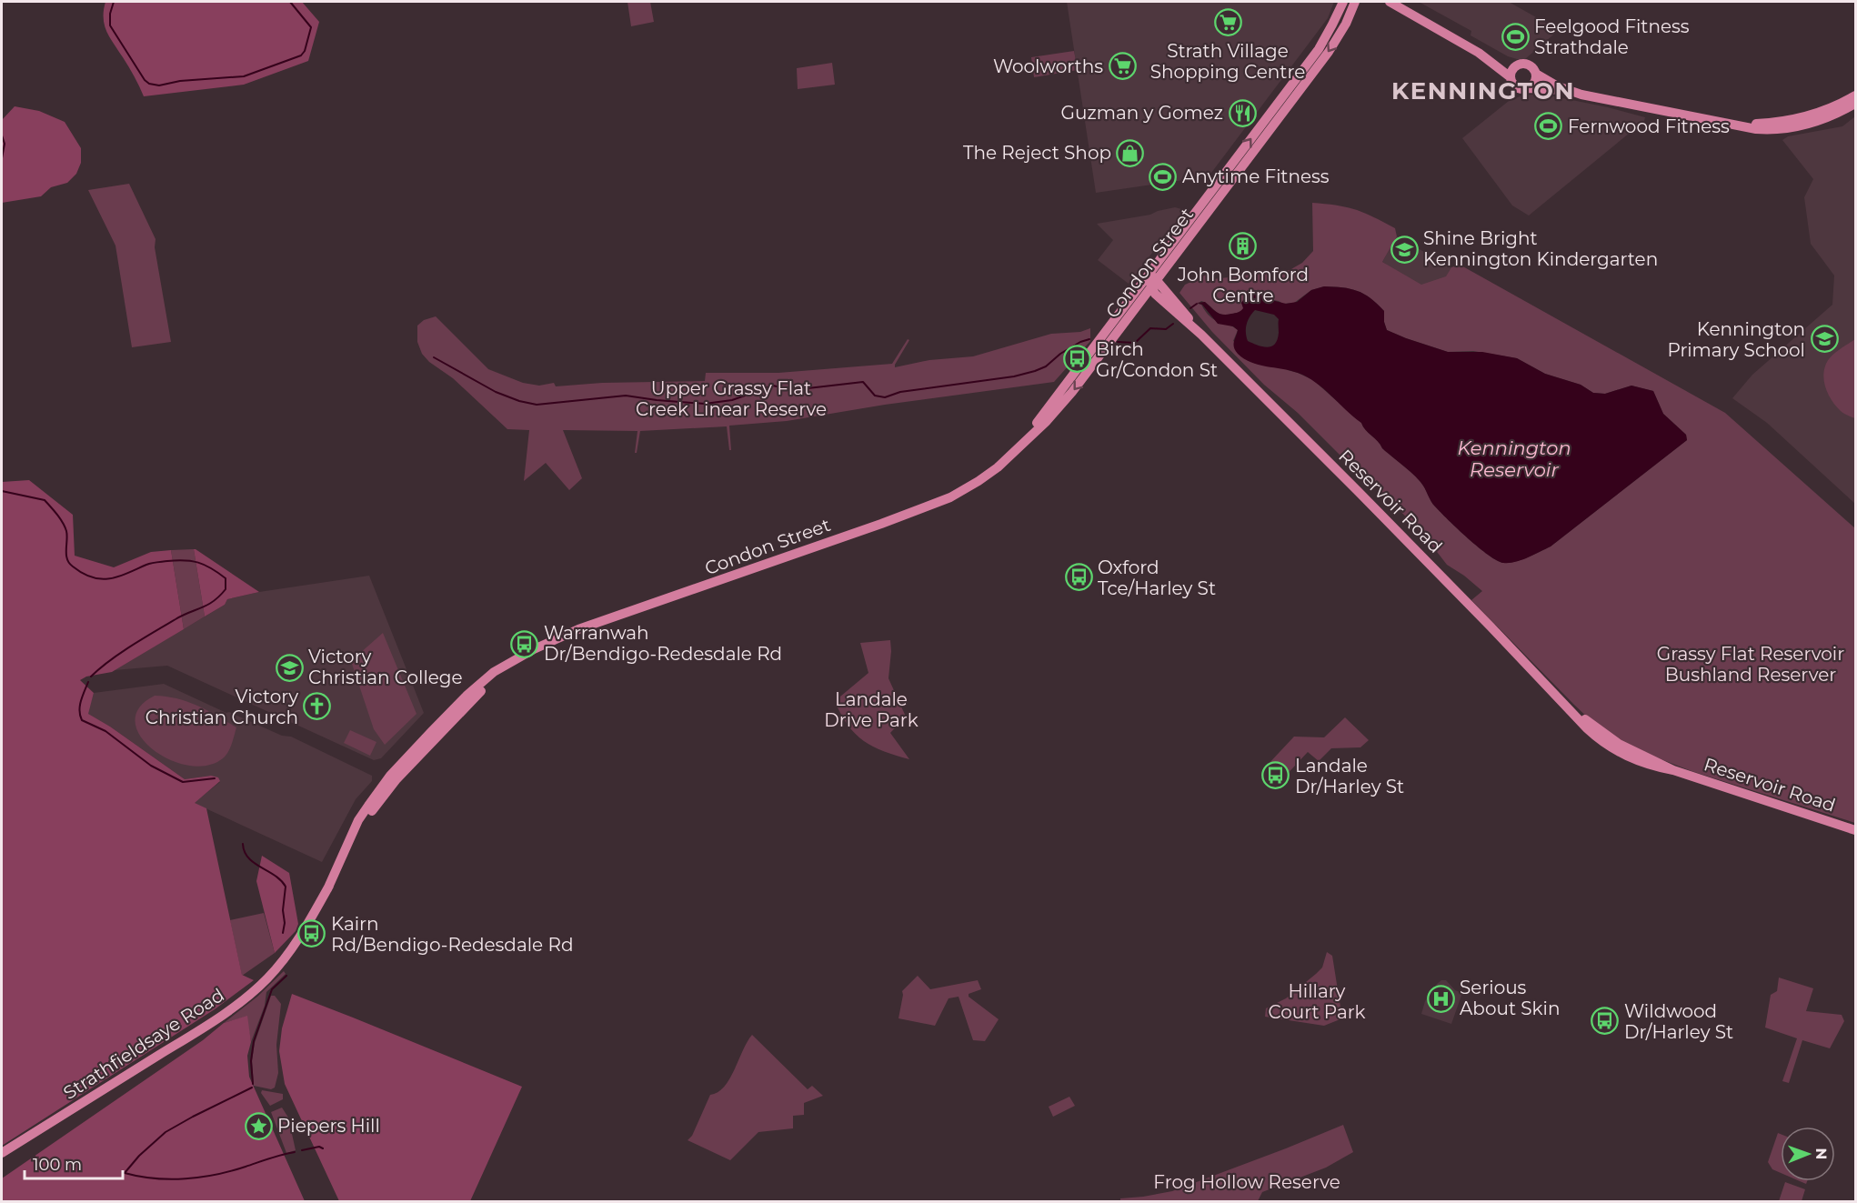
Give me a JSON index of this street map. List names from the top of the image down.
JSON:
{
  "streets": {
    "main road": ["Condon Street", "Reservoir Road", "Strathfieldsaye Road"]
  },
  "crossings": [
    ["Condon Street", "Reservoir Road"],
    ["Condon Street", "Strathfieldsaye Road"]
  ],
  "districts": ["KENNINGTON"],
  "water": ["Kennington Reservoir"],
  "parks": [
    "Upper Grassy Flat Creek Linear Reserve",
    "Grassy Flat Reservoir Bushland Reserver",
    "Landale Drive Park",
    "Hillary Court Park",
    "Frog Hollow Reserve"
  ],
  "places": {
    "supermarket": ["Strath Village Shopping Centre", "Woolworths"],
    "sports": ["Feelgood Fitness Strathdale", "Fernwood Fitness", "Anytime Fitness"],
    "restaurant": ["Guzman y Gomez"],
    "shop": ["The Reject Shop"],
    "building": ["John Bomford Centre"],
    "school or university": ["Shine Bright Kennington Kindergarten", "Kennington Primary School", "Victory Christian College"],
    "bus stop": [
      "Birch Gr/Condon St",
      "Oxford Tce/Harley St",
      "Warranwah Dr/Bendigo-Redesdale Rd",
      "Landale Dr/Harley St",
      "Kairn Rd/Bendigo-Redesdale Rd",
      "Wildwood Dr/Harley St"
    ],
    "church": ["Victory Christian Church"],
    "hospital": ["Serious About Skin"],
    "place": ["Piepers Hill"]
  },
  "scale_bar": "100 m",
  "north": "right"
}
